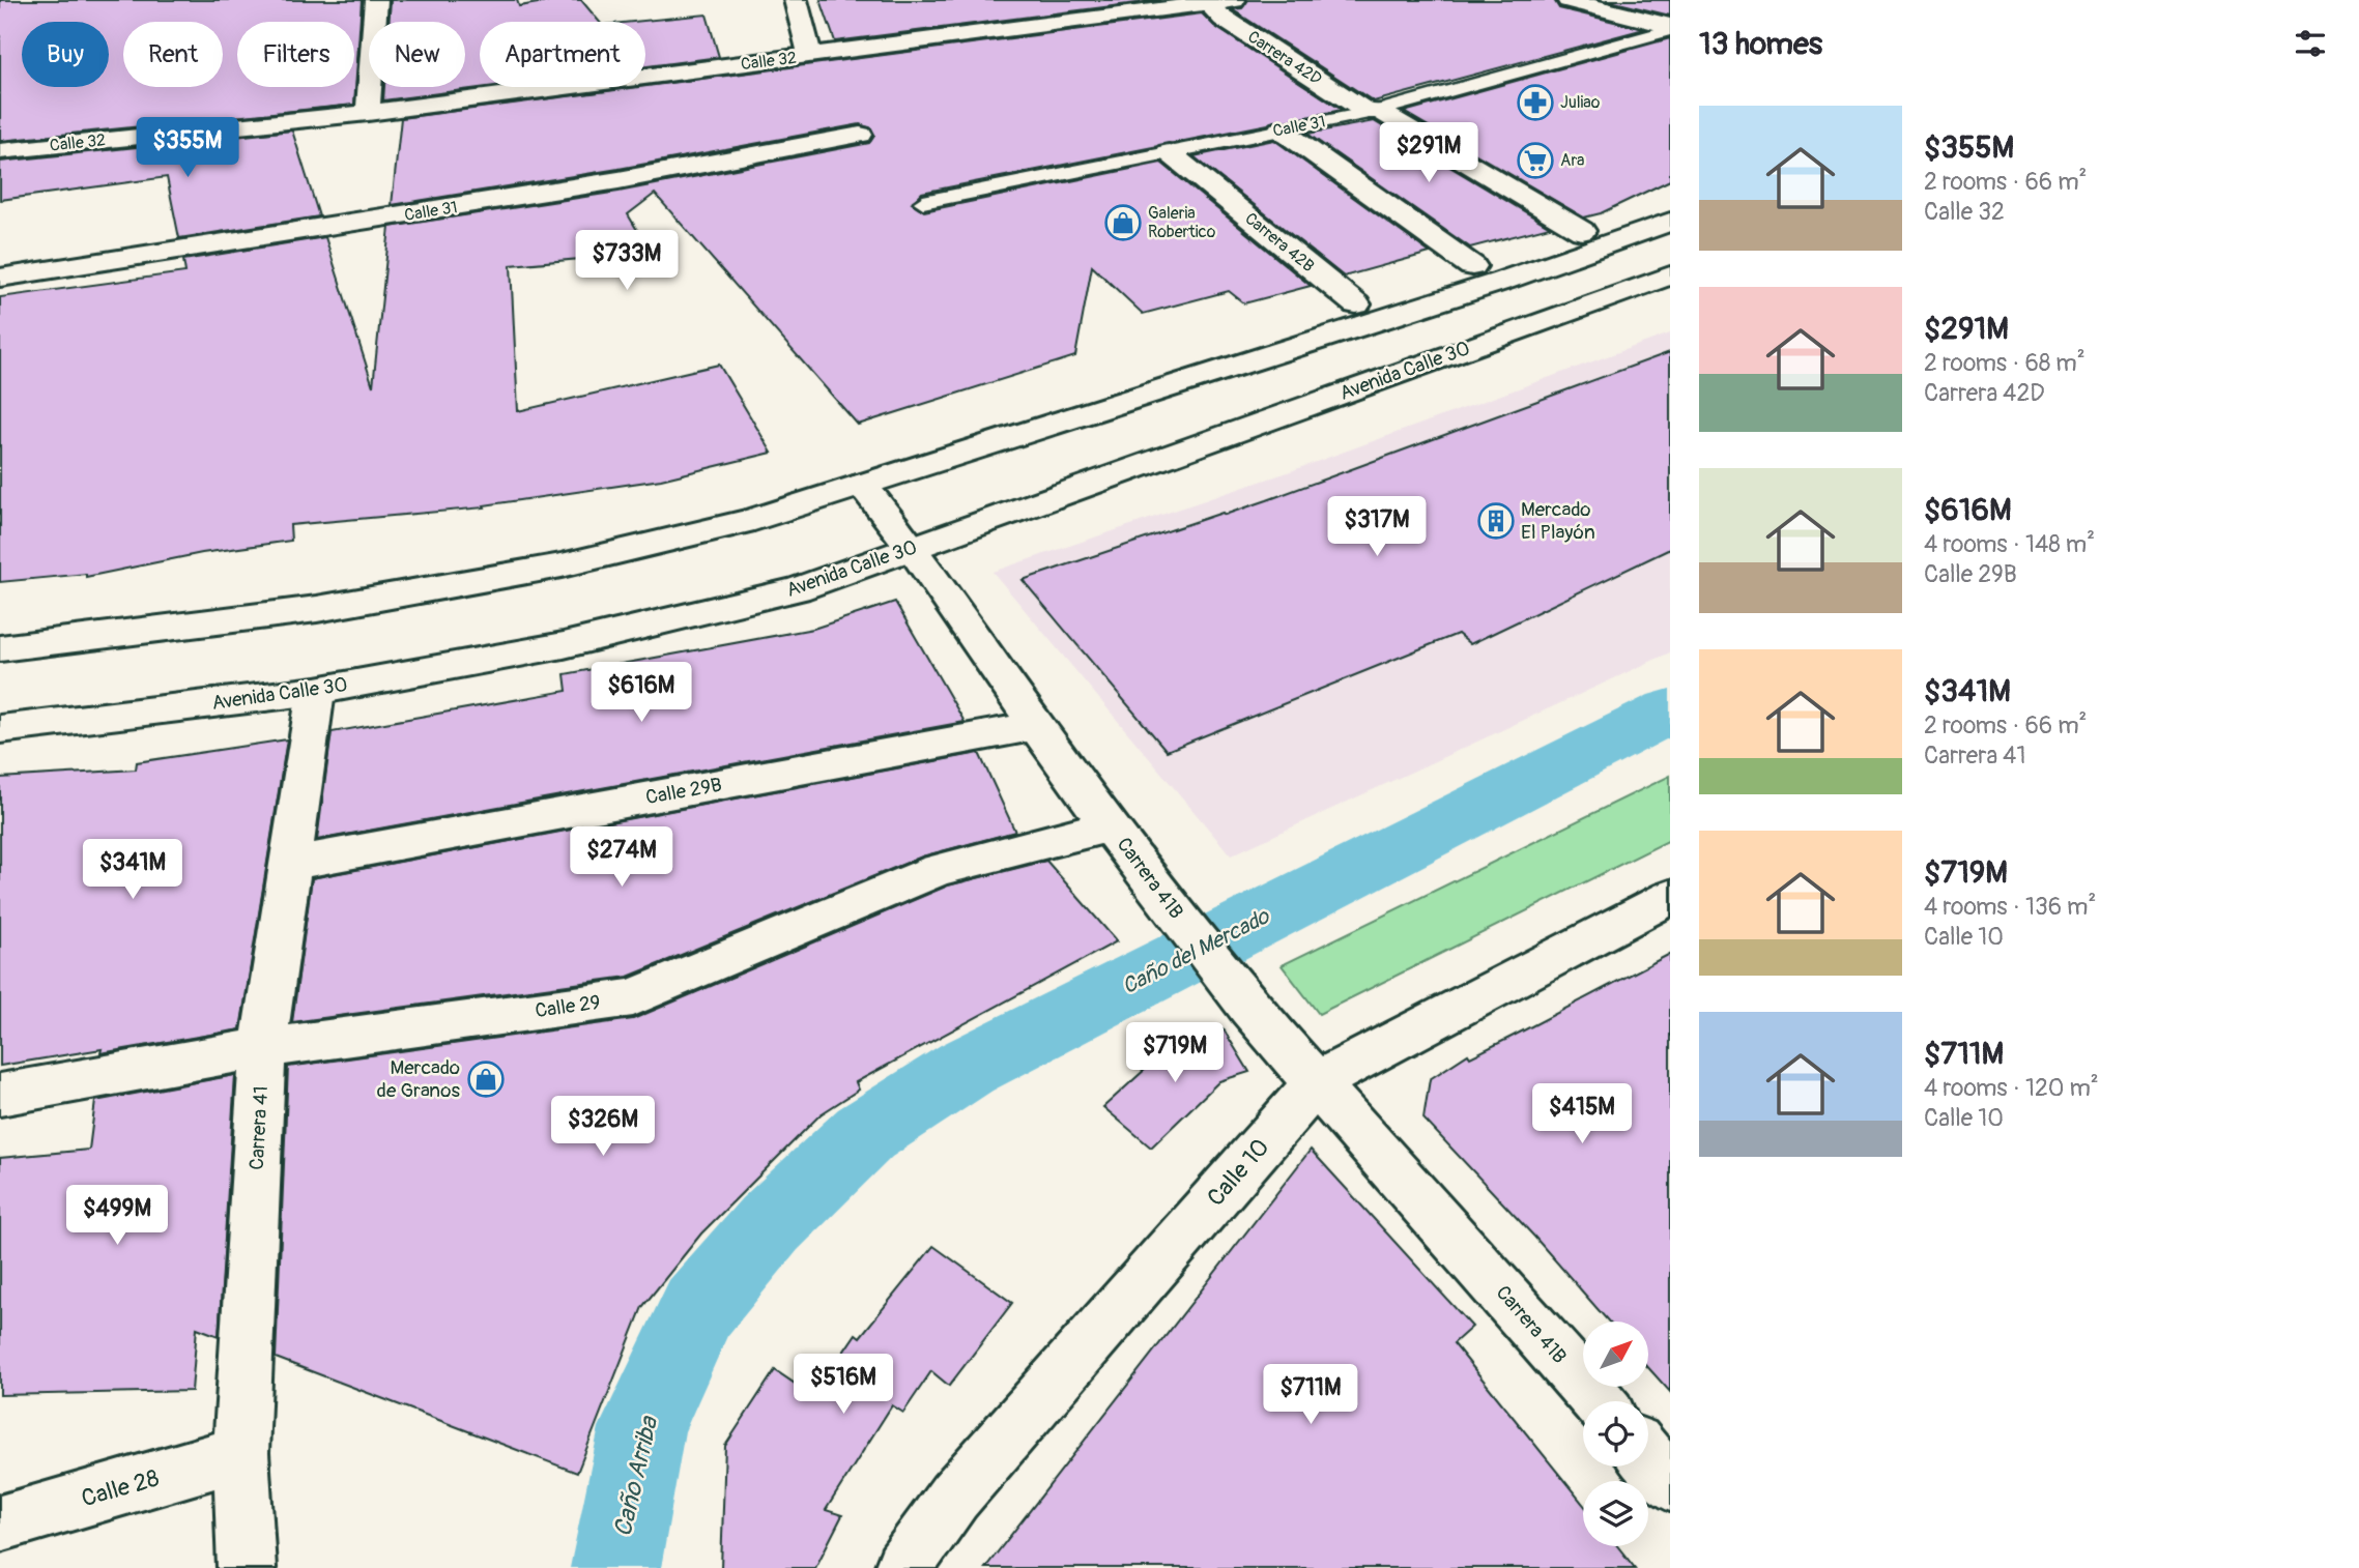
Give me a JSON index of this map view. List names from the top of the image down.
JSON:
{
  "streets": {
    "main road": [
      "Carrera 42D",
      "Calle 32",
      "Calle 31",
      "Carrera 42B",
      "Avenida Calle 30",
      "Calle 29B",
      "Carrera 41B",
      "Calle 29",
      "Carrera 41",
      "Calle 10",
      "Calle 28"
    ]
  },
  "crossings": [
    ["Carrera 42D", "Calle 32"],
    ["Carrera 42D", "Calle 31"],
    ["Calle 31", "Carrera 42B"],
    ["Avenida Calle 30", "Carrera 41B"],
    ["Avenida Calle 30", "Carrera 41"],
    ["Calle 29B", "Carrera 41B"],
    ["Calle 29B", "Carrera 41"],
    ["Carrera 41B", "Calle 29"],
    ["Carrera 41B", "Calle 10"],
    ["Calle 29", "Carrera 41"],
    ["Carrera 41", "Calle 28"]
  ],
  "water": ["Caño del Mercado", "Caño Arriba"],
  "places": {
    "pharmacy": ["Juliao"],
    "supermarket": ["Ara"],
    "shop": ["Galeria Robertico", "Mercado de Granos"],
    "building": ["Mercado El Playón"]
  },
  "north": "top right",
  "page": {
    "heading": "13 homes",
    "chip": [
      "Buy",
      "Rent",
      "Filters",
      "New",
      "Apartment"
    ],
    "list": [
      {
        "name": "$355M",
        "note": "2 rooms · 66 m² · Calle 32"
      },
      {
        "name": "$291M",
        "note": "2 rooms · 68 m² · Carrera 42D"
      },
      {
        "name": "$616M",
        "note": "4 rooms · 148 m² · Calle 29B"
      },
      {
        "name": "$341M",
        "note": "2 rooms · 66 m² · Carrera 41"
      },
      {
        "name": "$719M",
        "note": "4 rooms · 136 m² · Calle 10"
      },
      {
        "name": "$711M",
        "note": "4 rooms · 120 m² · Calle 10"
      }
    ],
    "price": [
      "$355M",
      "$291M",
      "$733M",
      "$317M",
      "$616M",
      "$274M",
      "$341M",
      "$719M",
      "$415M",
      "$326M",
      "$499M",
      "$516M",
      "$711M"
    ]
  }
}
